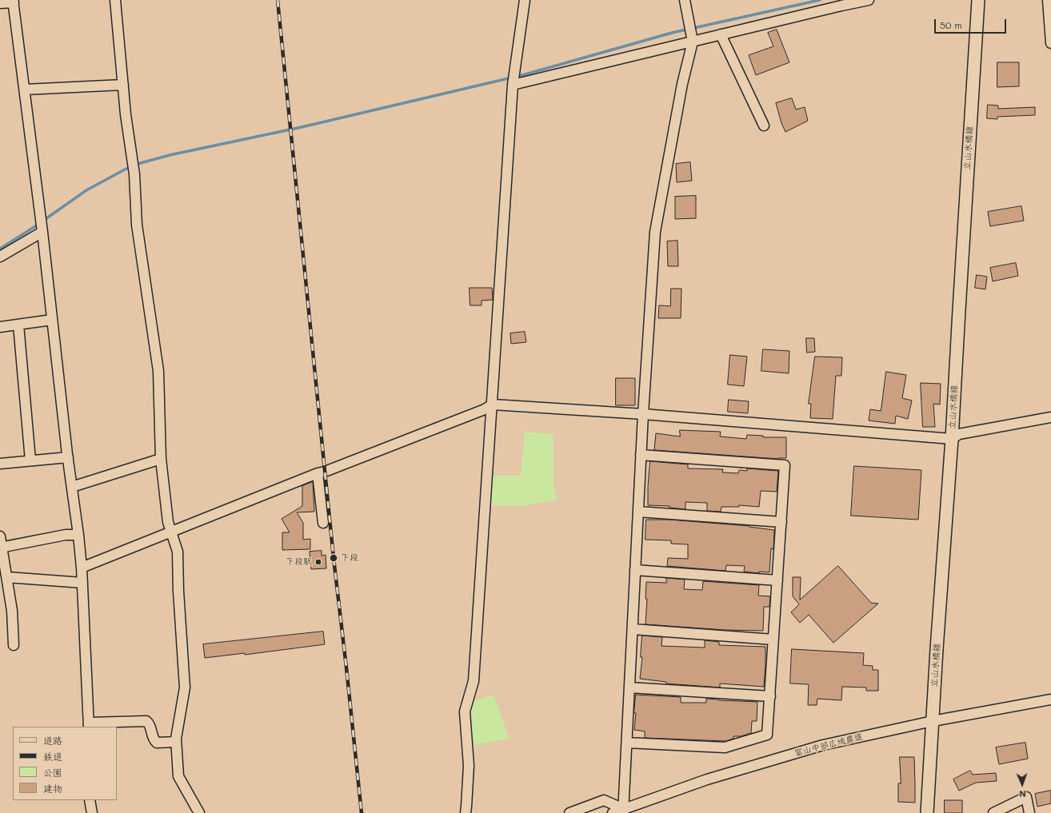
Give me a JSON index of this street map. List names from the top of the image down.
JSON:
{
  "streets": {
    "main road": ["立山水橋線"],
    "street": ["富山中部広域農道"]
  },
  "crossings": [
    ["立山水橋線", "富山中部広域農道"]
  ],
  "places": ["下段", "下段駅"],
  "legend": [
    "道路",
    "鉄道",
    "公園",
    "建物"
  ],
  "scale_bar": "50 m",
  "north": "bottom"
}
